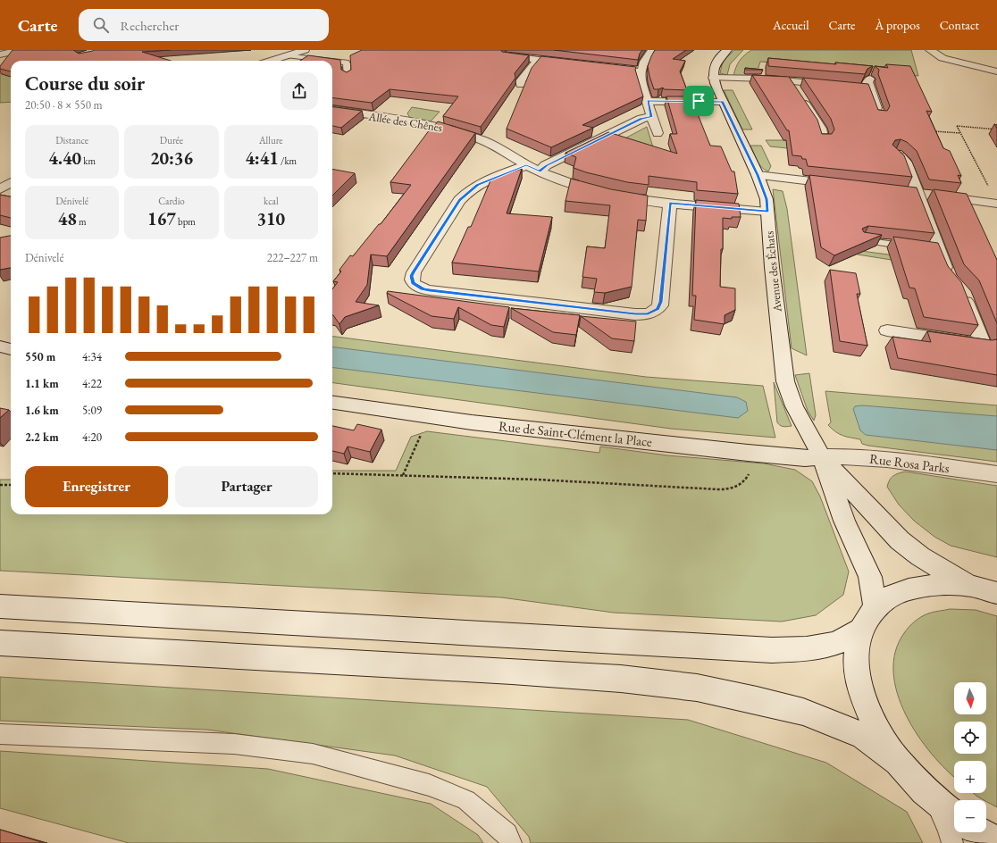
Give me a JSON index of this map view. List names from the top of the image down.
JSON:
{
  "streets": {
    "street": [
      "Allée des Chênes",
      "Avenue des Échats",
      "Rue de Saint-Clément la Place",
      "Rue Rosa Parks"
    ]
  },
  "crossings": [
    ["Allée des Chênes", "Avenue des Échats"],
    ["Avenue des Échats", "Rue de Saint-Clément la Place"],
    ["Avenue des Échats", "Rue Rosa Parks"],
    ["Rue de Saint-Clément la Place", "Rue Rosa Parks"]
  ],
  "north": "bottom",
  "page": {
    "header": "Carte",
    "search": "Rechercher",
    "nav": [
      "Accueil",
      "Carte",
      "À propos",
      "Contact"
    ],
    "heading": ["Course du soir", "20:50 · 8 × 550 m"],
    "stats": [
      ["Distance", "4.40 km"],
      ["Durée", "20:36"],
      ["Allure", "4:41 /km"],
      ["Dénivelé", "48 m"],
      ["Cardio", "167 bpm"],
      ["kcal", "310"]
    ],
    "chart": ["Dénivelé", "222–227 m"],
    "list": [
      {
        "name": "550 m",
        "note": "4:34"
      },
      {
        "name": "1.1 km",
        "note": "4:22"
      },
      {
        "name": "1.6 km",
        "note": "5:09"
      },
      {
        "name": "2.2 km",
        "note": "4:20"
      }
    ],
    "buttons": ["Enregistrer", "Partager"],
    "map_buttons": ["+", "−"]
  }
}
